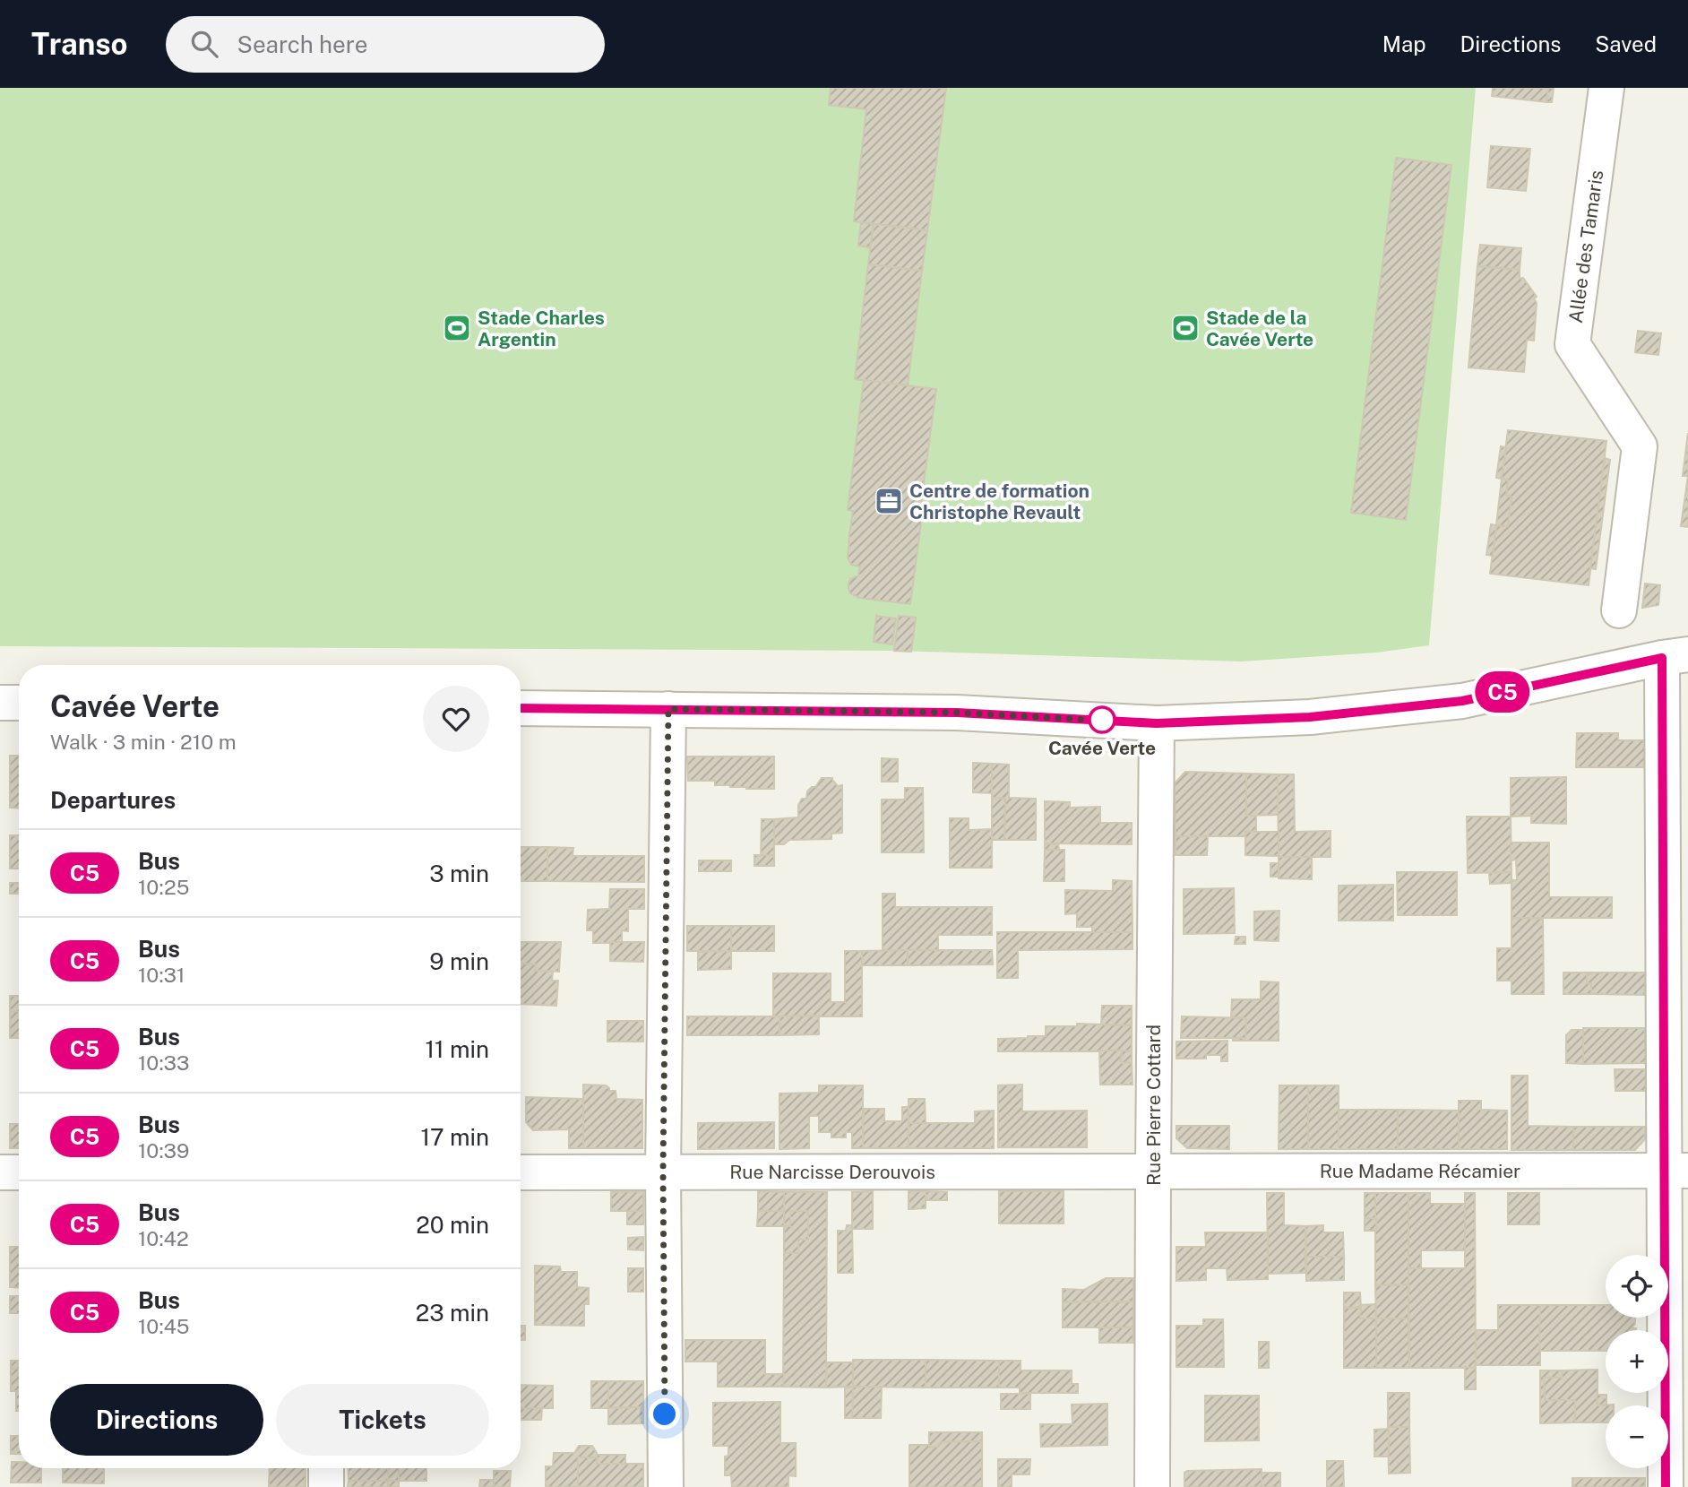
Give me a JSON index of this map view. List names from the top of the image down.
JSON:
{
  "streets": {
    "street": [
      "Allée des Tamaris",
      "Rue Pierre Cottard",
      "Rue Madame Récamier",
      "Rue Narcisse Derouvois"
    ]
  },
  "crossings": [
    ["Rue Pierre Cottard", "Rue Madame Récamier"],
    ["Rue Pierre Cottard", "Rue Narcisse Derouvois"],
    ["Rue Madame Récamier", "Rue Narcisse Derouvois"]
  ],
  "places": {
    "sports": ["Stade Charles Argentin", "Stade de la Cavée Verte"],
    "office": ["Centre de formation Christophe Revault"],
    "other": ["Cavée Verte"]
  },
  "lines": ["bus line C5"],
  "page": {
    "header": "Transo",
    "search": "Search here",
    "nav": ["Map", "Directions", "Saved"],
    "on_map": "C5",
    "heading": [
      ["Cavée Verte", "Walk · 3 min · 210 m"],
      "Departures"
    ],
    "list": [
      {
        "mark": "C5",
        "name": "Bus",
        "note": "10:25",
        "value": "3 min"
      },
      {
        "mark": "C5",
        "name": "Bus",
        "note": "10:31",
        "value": "9 min"
      },
      {
        "mark": "C5",
        "name": "Bus",
        "note": "10:33",
        "value": "11 min"
      },
      {
        "mark": "C5",
        "name": "Bus",
        "note": "10:39",
        "value": "17 min"
      },
      {
        "mark": "C5",
        "name": "Bus",
        "note": "10:42",
        "value": "20 min"
      },
      {
        "mark": "C5",
        "name": "Bus",
        "note": "10:45",
        "value": "23 min"
      }
    ],
    "map_buttons": ["+", "−"],
    "buttons": ["Directions", "Tickets"]
  }
}
